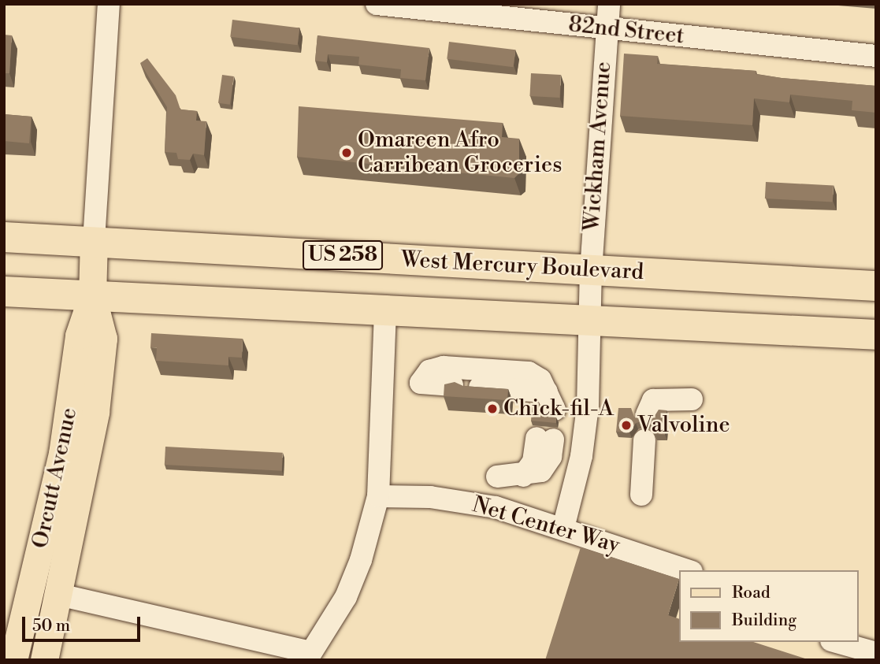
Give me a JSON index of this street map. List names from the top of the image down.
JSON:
{
  "streets": {
    "highway": ["US 258", "West Mercury Boulevard"],
    "main road": ["Orcutt Avenue"],
    "street": ["82nd Street", "Wickham Avenue", "Net Center Way"]
  },
  "crossings": [
    ["82nd Street", "Wickham Avenue"],
    ["Wickham Avenue", "West Mercury Boulevard"],
    ["Wickham Avenue", "Net Center Way"],
    ["West Mercury Boulevard", "Orcutt Avenue"]
  ],
  "places": ["Omareen Afro Carribean Groceries", "Chick-fil-A", "Valvoline"],
  "legend": ["Road", "Building"],
  "scale_bar": "50 m"
}
